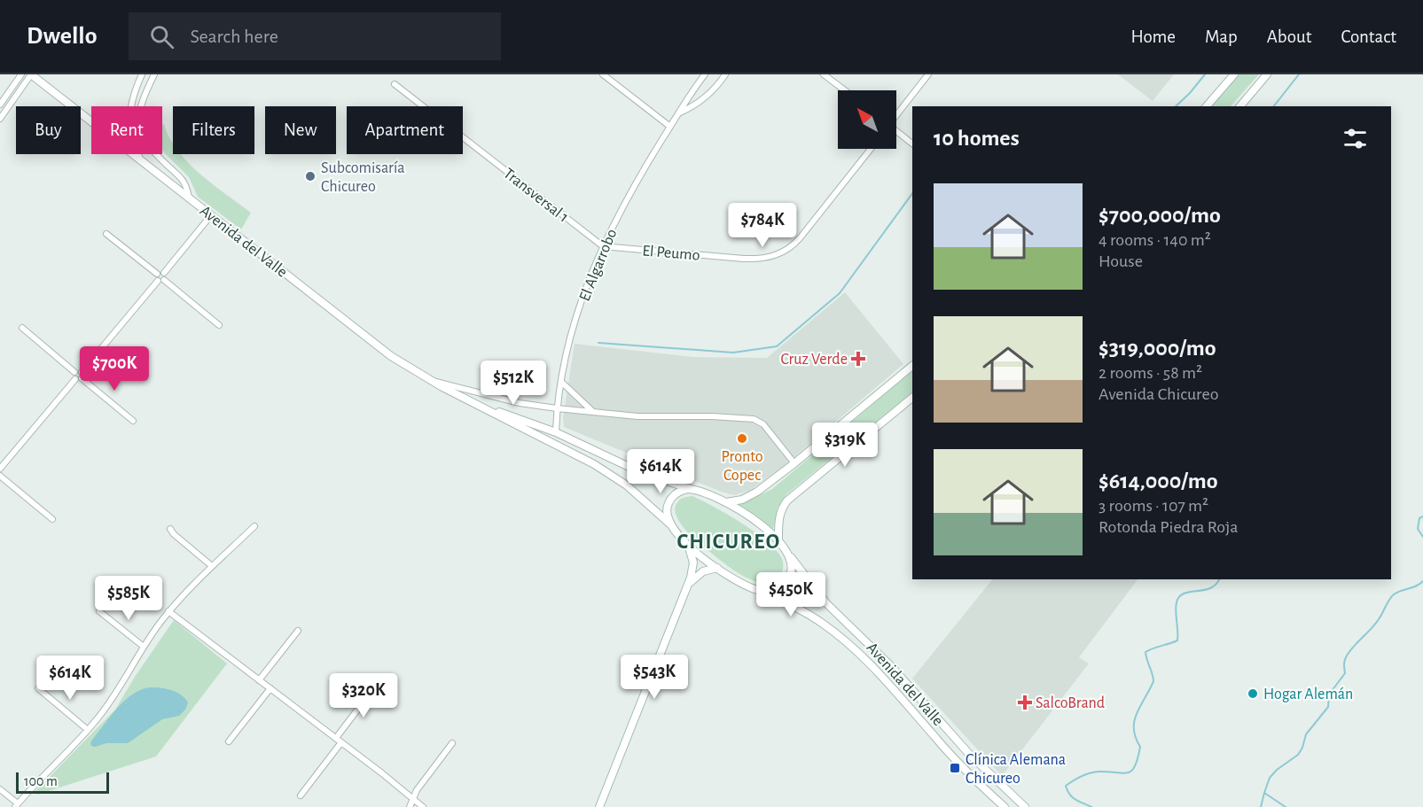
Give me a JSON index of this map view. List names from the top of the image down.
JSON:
{
  "streets": {
    "main road": ["Avenida del Valle"],
    "street": ["Transversal 1", "El Peumo", "El Algarrobo"]
  },
  "crossings": [
    ["Transversal 1", "El Peumo"],
    ["Transversal 1", "El Algarrobo"],
    ["Avenida del Valle", "El Algarrobo"],
    ["El Peumo", "El Algarrobo"]
  ],
  "districts": ["CHICUREO"],
  "places": {
    "other": ["Subcomisaría Chicureo", "Pronto Copec", "Hogar Alemán"],
    "health": ["Cruz Verde", "SalcoBrand"],
    "transit": ["Clínica Alemana Chicureo"]
  },
  "scale_bar": "100 m",
  "north": "top left",
  "page": {
    "header": "Dwello",
    "search": "Search here",
    "nav": [
      "Home",
      "Map",
      "About",
      "Contact"
    ],
    "chip": [
      "Buy",
      "Rent",
      "Filters",
      "New",
      "Apartment"
    ],
    "heading": "10 homes",
    "list": [
      {
        "name": "$700,000/mo",
        "note": "4 rooms · 140 m² · House"
      },
      {
        "name": "$319,000/mo",
        "note": "2 rooms · 58 m² · Avenida Chicureo"
      },
      {
        "name": "$614,000/mo",
        "note": "3 rooms · 107 m² · Rotonda Piedra Roja"
      }
    ],
    "price": [
      "$784K",
      "$700K",
      "$512K",
      "$319K",
      "$614K",
      "$450K",
      "$585K",
      "$543K",
      "$614K",
      "$320K"
    ],
    "scale": "100 m"
  }
}
